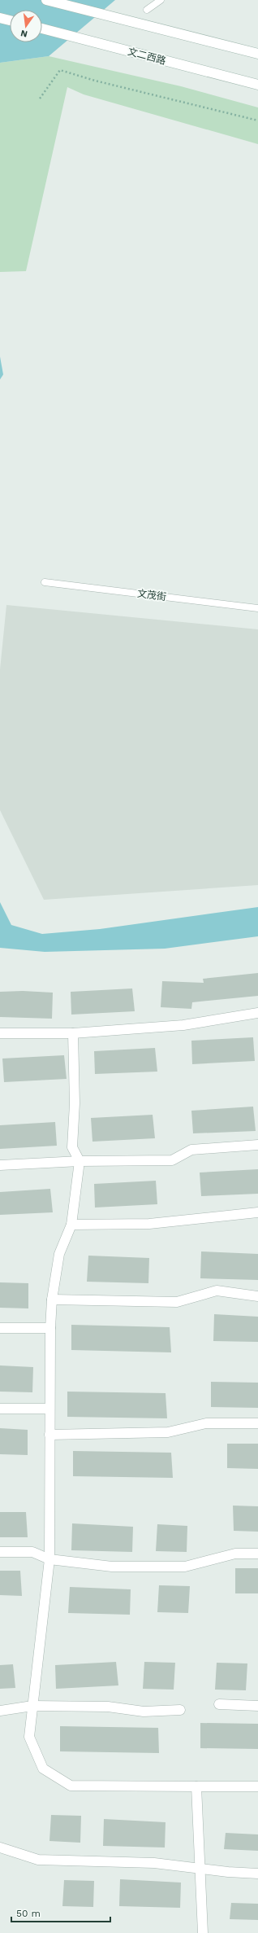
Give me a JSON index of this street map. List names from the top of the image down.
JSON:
{
  "streets": {
    "street": ["文二西路"],
    "lane": ["文茂街"]
  },
  "scale_bar": "50 m",
  "north": "bottom"
}
